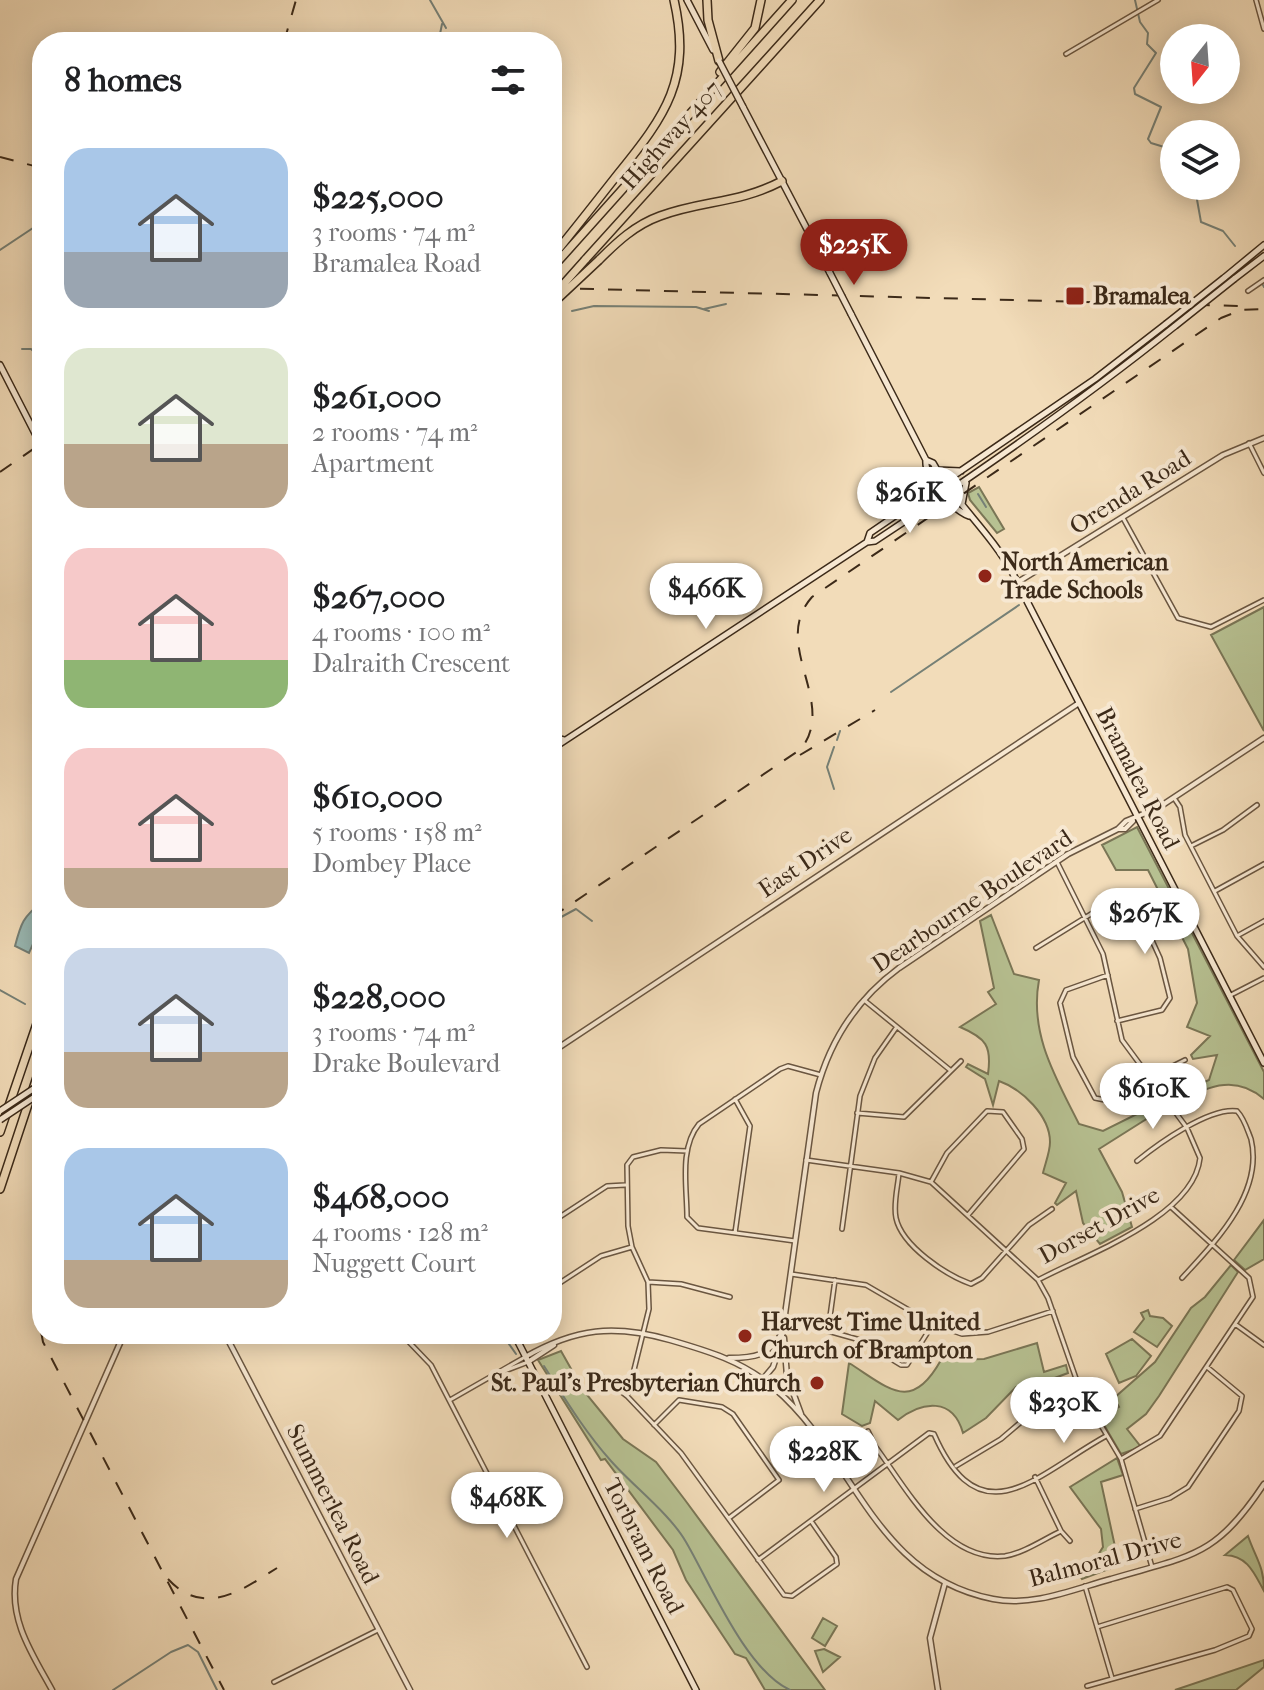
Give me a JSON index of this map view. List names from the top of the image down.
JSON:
{
  "streets": {
    "highway": ["Highway 407"],
    "main road": ["Bramalea Road", "Torbram Road"],
    "street": [
      "Orenda Road",
      "East Drive",
      "Dearbourne Boulevard",
      "Dorset Drive",
      "Summerlea Road",
      "Balmoral Drive"
    ]
  },
  "crossings": [
    ["Orenda Road", "Bramalea Road"],
    ["Bramalea Road", "East Drive"],
    ["Bramalea Road", "Dearbourne Boulevard"],
    ["Dearbourne Boulevard", "Dorset Drive"],
    ["Dearbourne Boulevard", "Balmoral Drive"],
    ["Torbram Road", "Balmoral Drive"]
  ],
  "places": {
    "transit": ["Bramalea"],
    "other": ["North American Trade Schools", "Harvest Time United Church of Brampton", "St. Paul's Presbyterian Church"]
  },
  "north": "bottom",
  "page": {
    "heading": "8 homes",
    "list": [
      {
        "name": "$225,000",
        "note": "3 rooms · 74 m² · Bramalea Road"
      },
      {
        "name": "$261,000",
        "note": "2 rooms · 74 m² · Apartment"
      },
      {
        "name": "$267,000",
        "note": "4 rooms · 100 m² · Dalraith Crescent"
      },
      {
        "name": "$610,000",
        "note": "5 rooms · 158 m² · Dombey Place"
      },
      {
        "name": "$228,000",
        "note": "3 rooms · 74 m² · Drake Boulevard"
      },
      {
        "name": "$468,000",
        "note": "4 rooms · 128 m² · Nuggett Court"
      }
    ],
    "price": [
      "$225K",
      "$261K",
      "$466K",
      "$267K",
      "$610K",
      "$230K",
      "$228K",
      "$468K"
    ]
  }
}
